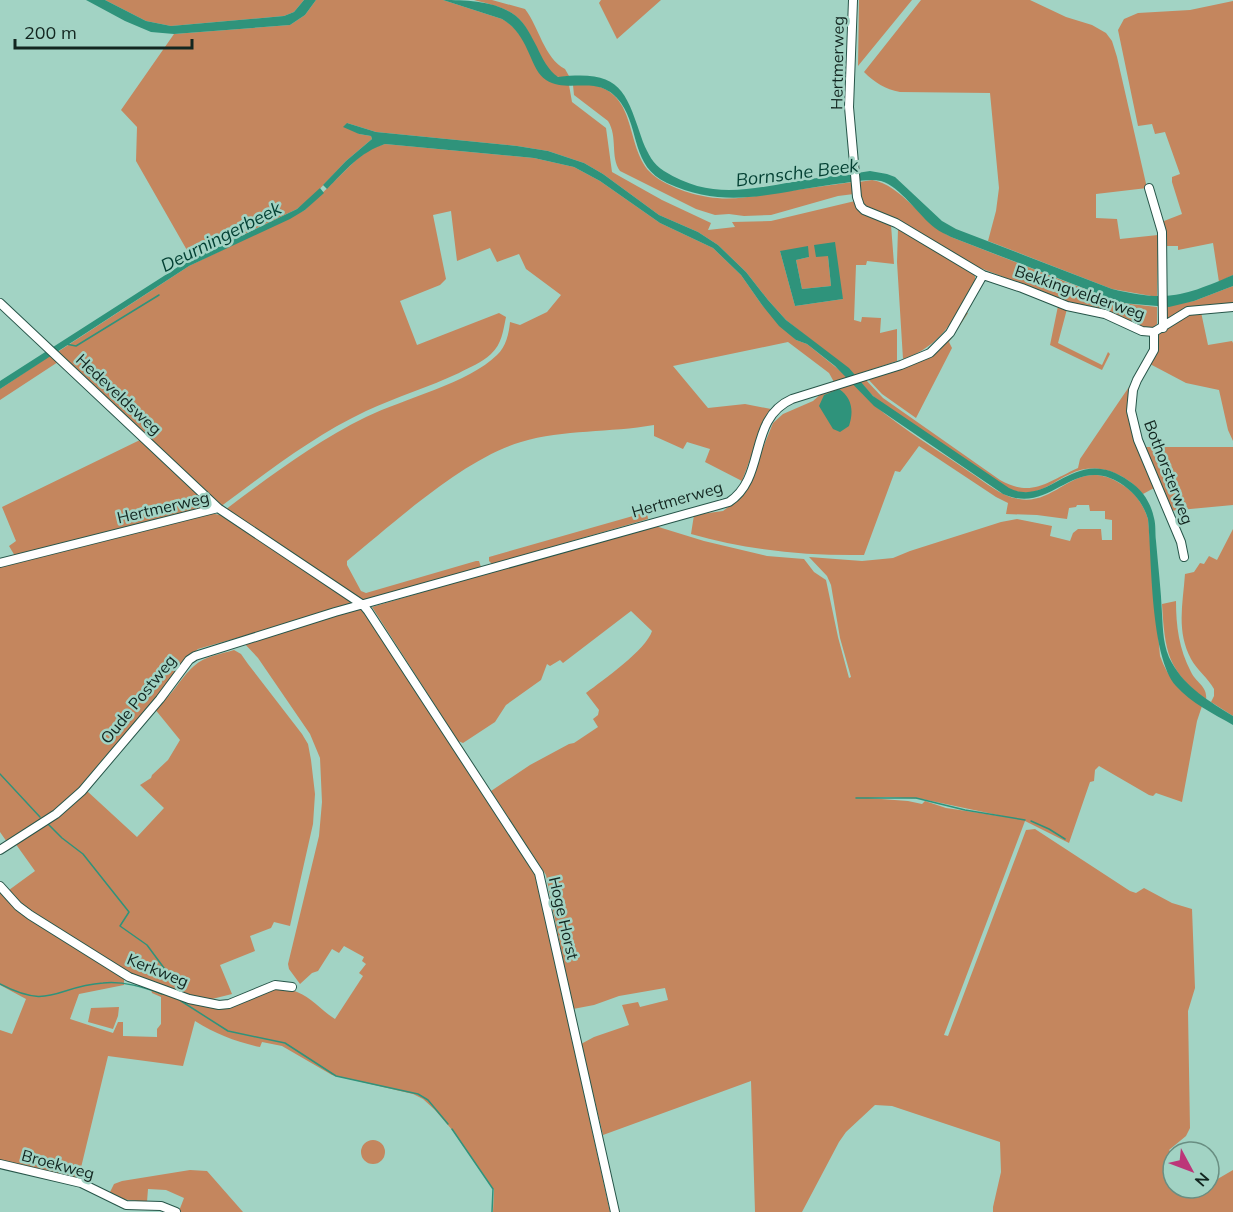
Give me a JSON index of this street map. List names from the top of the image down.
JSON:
{
  "streets": {
    "street": [
      "Hertmerweg",
      "Bekkingvelderweg",
      "Hedeveldsweg",
      "Bothorsterweg",
      "Oude Postweg",
      "Hoge Horst",
      "Kerkweg",
      "Broekweg"
    ]
  },
  "crossings": [
    ["Hertmerweg", "Bekkingvelderweg"],
    ["Hertmerweg", "Hedeveldsweg"],
    ["Hertmerweg", "Oude Postweg"],
    ["Hertmerweg", "Hoge Horst"],
    ["Bekkingvelderweg", "Bothorsterweg"],
    ["Oude Postweg", "Hoge Horst"]
  ],
  "water": ["Bornsche Beek", "Deurningerbeek"],
  "scale_bar": "200 m",
  "north": "bottom right"
}
